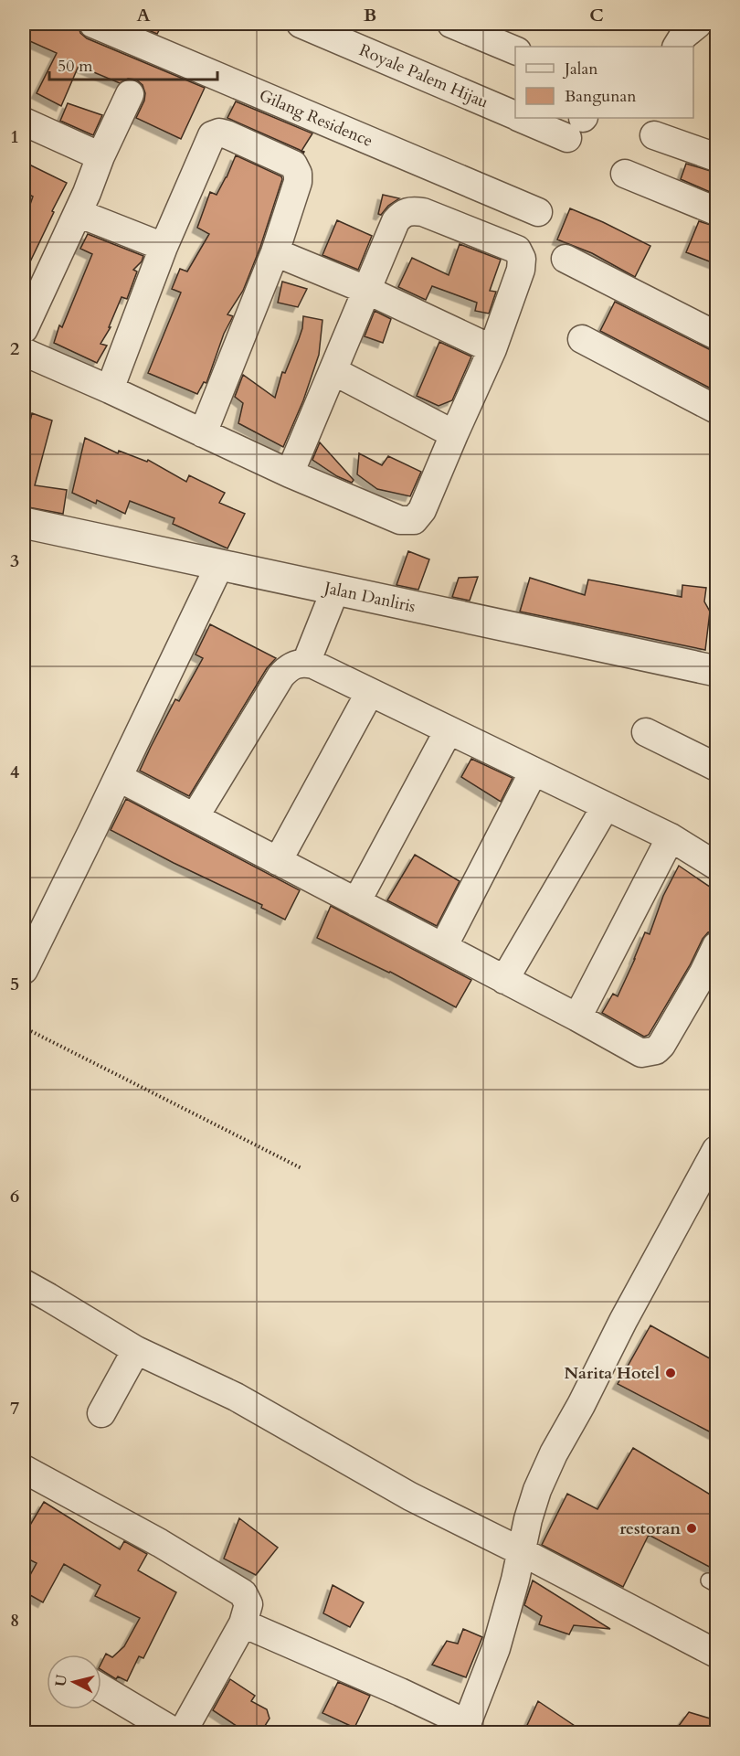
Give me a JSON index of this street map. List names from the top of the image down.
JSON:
{
  "streets": {
    "street": ["Royale Palem Hijau", "Gilang Residence", "Jalan Danliris"]
  },
  "places": ["Narita Hotel", "restoran"],
  "legend": ["Jalan", "Bangunan"],
  "scale_bar": "50 m",
  "north": "left",
  "grid": {
    "columns": ["A", "B", "C"],
    "rows": [
      "1",
      "2",
      "3",
      "4",
      "5",
      "6",
      "7",
      "8"
    ]
  }
}
